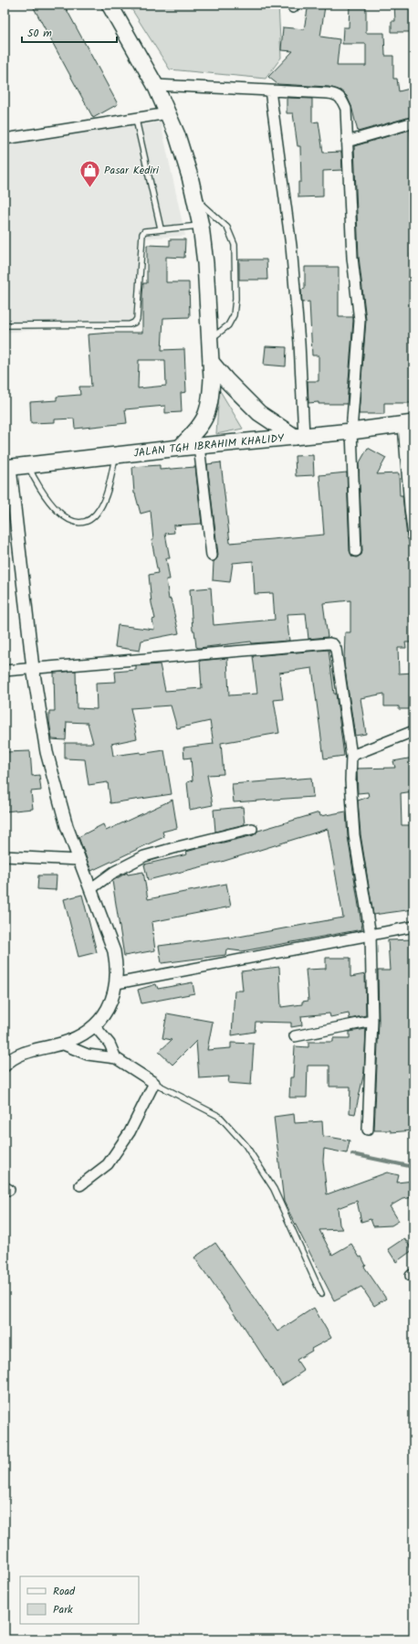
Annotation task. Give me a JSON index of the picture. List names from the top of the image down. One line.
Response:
{"streets":{"main road":["JALAN TGH IBRAHIM KHALIDY"]},"places":{"shop":["Pasar Kediri"]},"legend":["Road","Park"],"scale_bar":"50 m"}
